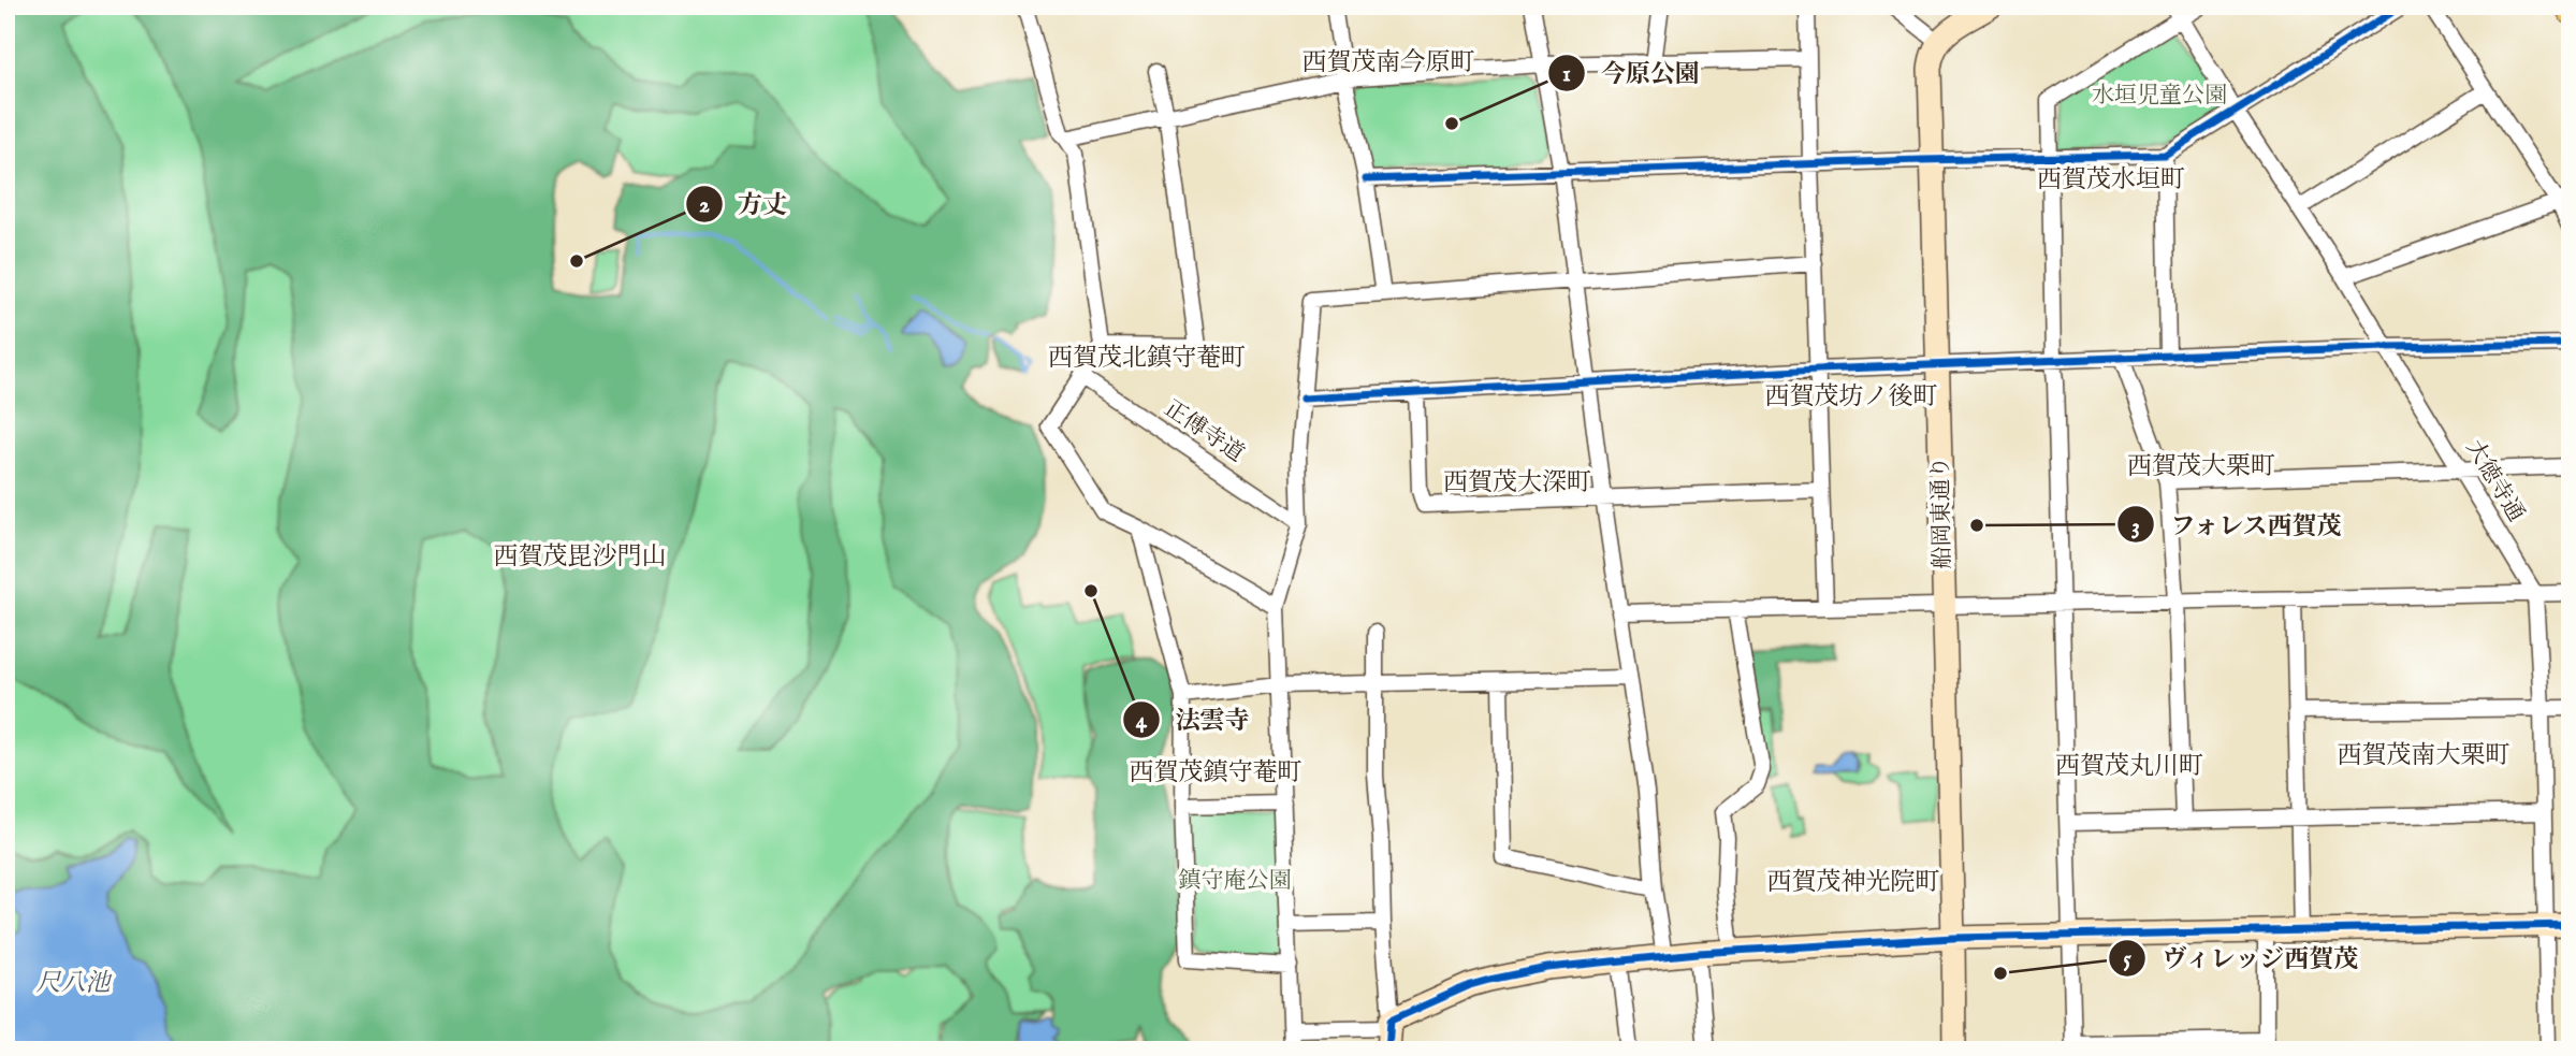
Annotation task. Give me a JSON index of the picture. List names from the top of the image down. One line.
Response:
{"streets":{"street":["正傅寺道","大徳寺通","船岡東通り"]},"districts":["西賀茂南今原町","西賀茂水垣町","西賀茂北鎮守菴町","西賀茂坊ノ後町","西賀茂大栗町","西賀茂大深町","西賀茂毘沙門山","西賀茂南大栗町","西賀茂丸川町","西賀茂鎮守菴町","西賀茂神光院町"],"water":["尺八池"],"parks":["水垣児童公園","鎮守庵公園"],"places":["今原公園","方丈","フォレス西賀茂","法雲寺","ヴィレッジ西賀茂"]}
